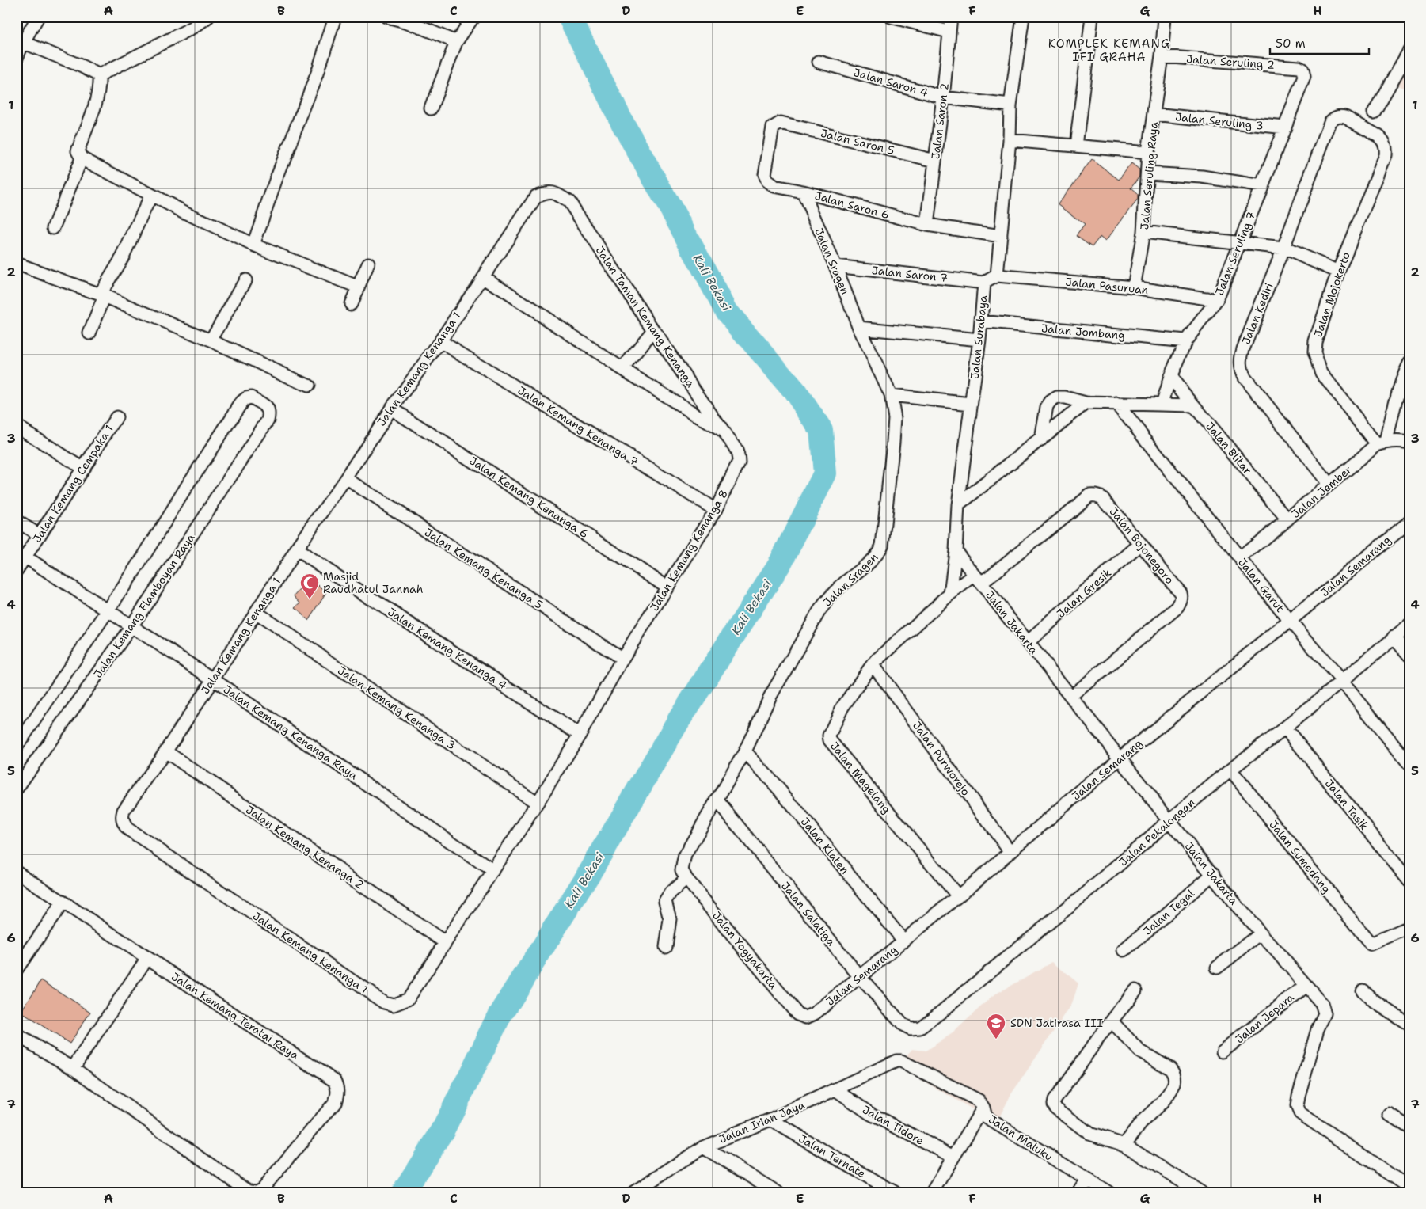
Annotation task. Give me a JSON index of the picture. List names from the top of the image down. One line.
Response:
{"streets":{"street":["Jalan Seruling 2","Jalan Saron 4","Jalan Saron 2","Jalan Seruling 3","Jalan Saron 5","Jalan Seruling Raya","Jalan Saron 6","Jalan Seruling 7","Jalan Sragen","Jalan Saron 7","Jalan Pasuruan","Jalan Mojokerto","Jalan Kediri","Jalan Taman Kemang Kenanga","Jalan Jombang","Jalan Surabaya","Jalan Kemang Kenanga 1","Jalan Kemang Kenanga 7","Jalan Blitar","Jalan Kemang Cempaka 1","Jalan Jember","Jalan Kemang Kenanga 6","Jalan Bojonegoro","Jalan Kemang Kenanga 8","Jalan Semarang","Jalan Kemang Kenanga 5","Jalan Garut","Jalan Gresik","Jalan Kemang Flamboyan Raya","Jalan Jakarta","Jalan Kemang Kenanga 4","Jalan Kemang Kenanga 3","Jalan Kemang Kenanga Raya","Jalan Purworejo","Jalan Magelang","Jalan Tasik","Jalan Pekalongan","Jalan Klaten","Jalan Kemang Kenanga 2","Jalan Sumedang","Jalan Tegal","Jalan Salatiga","Jalan Yogyakarta","Jalan Kemang Teratai Raya","Jalan Jepara","Jalan Irian Jaya","Jalan Tidore","Jalan Maluku","Jalan Ternate"]},"crossings":[["Jalan Seruling 2","Jalan Seruling Raya"],["Jalan Seruling 2","Jalan Seruling 7"],["Jalan Saron 4","Jalan Saron 2"],["Jalan Saron 2","Jalan Saron 5"],["Jalan Saron 2","Jalan Saron 6"],["Jalan Seruling 3","Jalan Seruling Raya"],["Jalan Seruling 3","Jalan Seruling 7"],["Jalan Saron 5","Jalan Saron 6"],["Jalan Seruling Raya","Jalan Pasuruan"],["Jalan Saron 6","Jalan Sragen"],["Jalan Seruling 7","Jalan Pasuruan"],["Jalan Seruling 7","Jalan Jombang"],["Jalan Seruling 7","Jalan Blitar"],["Jalan Sragen","Jalan Saron 7"],["Jalan Sragen","Jalan Klaten"],["Jalan Sragen","Jalan Salatiga"],["Jalan Sragen","Jalan Yogyakarta"],["Jalan Saron 7","Jalan Surabaya"],["Jalan Pasuruan","Jalan Surabaya"],["Jalan Mojokerto","Jalan Kediri"],["Jalan Mojokerto","Jalan Jember"],["Jalan Kediri","Jalan Jember"],["Jalan Taman Kemang Kenanga","Jalan Kemang Kenanga 1"],["Jalan Taman Kemang Kenanga","Jalan Kemang Kenanga 8"],["Jalan Jombang","Jalan Surabaya"],["Jalan Surabaya","Jalan Jakarta"],["Jalan Surabaya","Jalan Magelang"],["Jalan Kemang Kenanga 1","Jalan Kemang Kenanga 7"],["Jalan Kemang Kenanga 1","Jalan Kemang Kenanga 6"],["Jalan Kemang Kenanga 1","Jalan Kemang Kenanga 8"],["Jalan Kemang Kenanga 1","Jalan Kemang Kenanga 5"],["Jalan Kemang Kenanga 1","Jalan Kemang Kenanga 4"],["Jalan Kemang Kenanga 1","Jalan Kemang Kenanga 3"],["Jalan Kemang Kenanga 1","Jalan Kemang Kenanga Raya"],["Jalan Kemang Kenanga 1","Jalan Kemang Kenanga 2"],["Jalan Kemang Kenanga 7","Jalan Kemang Kenanga 8"],["Jalan Blitar","Jalan Jember"],["Jalan Kemang Cempaka 1","Jalan Kemang Kenanga Raya"],["Jalan Jember","Jalan Garut"],["Jalan Kemang Kenanga 6","Jalan Kemang Kenanga 8"],["Jalan Bojonegoro","Jalan Gresik"],["Jalan Bojonegoro","Jalan Jakarta"],["Jalan Bojonegoro","Jalan Magelang"],["Jalan Kemang Kenanga 8","Jalan Kemang Kenanga 5"],["Jalan Kemang Kenanga 8","Jalan Kemang Kenanga 4"],["Jalan Kemang Kenanga 8","Jalan Kemang Kenanga 3"],["Jalan Kemang Kenanga 8","Jalan Kemang Kenanga Raya"],["Jalan Semarang","Jalan Garut"],["Jalan Semarang","Jalan Jakarta"],["Jalan Semarang","Jalan Purworejo"],["Jalan Semarang","Jalan Magelang"],["Jalan Semarang","Jalan Klaten"],["Jalan Semarang","Jalan Salatiga"],["Jalan Semarang","Jalan Yogyakarta"],["Jalan Garut","Jalan Pekalongan"],["Jalan Gresik","Jalan Jakarta"],["Jalan Kemang Flamboyan Raya","Jalan Kemang Kenanga Raya"],["Jalan Jakarta","Jalan Magelang"],["Jalan Jakarta","Jalan Pekalongan"],["Jalan Jakarta","Jalan Tegal"],["Jalan Jakarta","Jalan Jepara"],["Jalan Purworejo","Jalan Magelang"],["Jalan Tasik","Jalan Pekalongan"],["Jalan Pekalongan","Jalan Sumedang"],["Jalan Pekalongan","Jalan Salatiga"],["Jalan Irian Jaya","Jalan Tidore"],["Jalan Irian Jaya","Jalan Maluku"],["Jalan Irian Jaya","Jalan Ternate"]],"districts":["KOMPLEK KEMANG IFI GRAHA"],"water":["Kali Bekasi"],"places":{"mosque":["Masjid Raudhatul Jannah"],"school or university":["SDN Jatirasa III"]},"scale_bar":"50 m","grid":{"columns":["A","B","C","D","E","F","G","H"],"rows":["1","2","3","4","5","6","7"]}}
